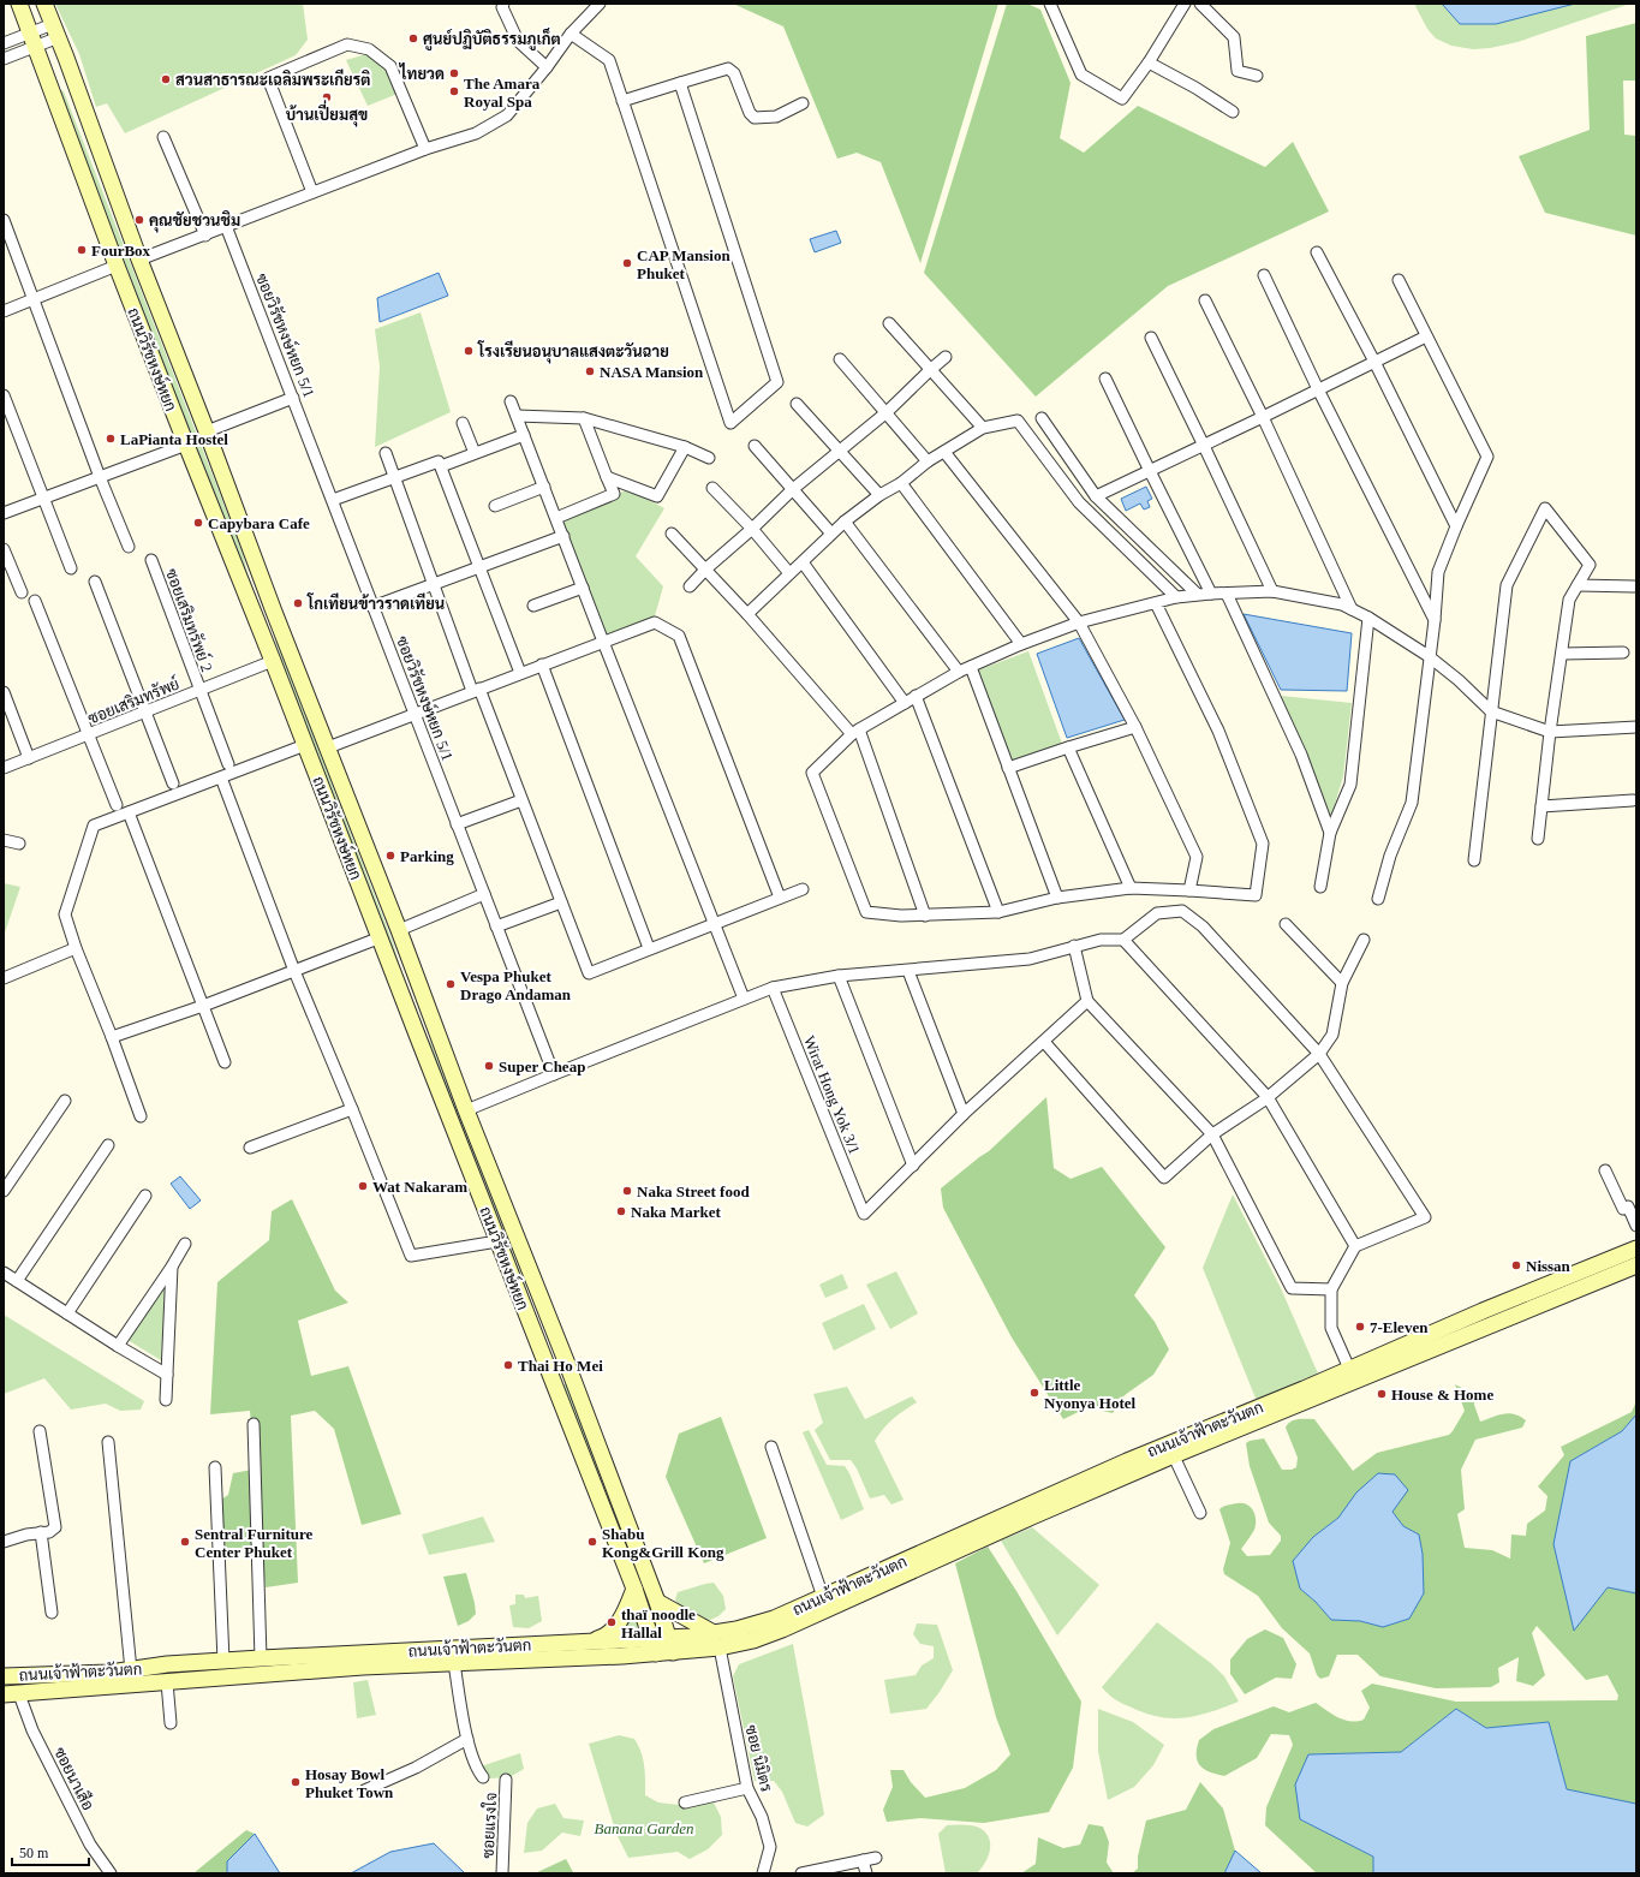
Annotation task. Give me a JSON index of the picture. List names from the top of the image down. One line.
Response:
{"streets":{"main road":["ถนนวิรัชหงษ์หยก","ถนนเจ้าฟ้าตะวันตก"],"street":["ซอยวิรัชหงษ์หยก 5/1","ซอยเสริมทรัพย์ 2","ซอยเสริมทรัพย์","Wirat Hong Yok 3/1","ซอย นิมิตร","ซอยนาเสือ","ซอยแรงใจ"]},"crossings":[["ถนนวิรัชหงษ์หยก","ซอยเสริมทรัพย์"],["ถนนวิรัชหงษ์หยก","ถนนเจ้าฟ้าตะวันตก"],["ซอยเสริมทรัพย์ 2","ซอยเสริมทรัพย์"],["ถนนเจ้าฟ้าตะวันตก","ซอย นิมิตร"],["ถนนเจ้าฟ้าตะวันตก","ซอยนาเสือ"]],"parks":["Banana Garden"],"places":["ศูนย์ปฏิบัติธรรมภูเก็ต","ไทยวด","สวนสาธารณะเฉลิมพระเกียรติ","The Amara Royal Spa","บ้านเปี่ยมสุข","คุณชัยชวนชิม","FourBox","CAP Mansion Phuket","โรงเรียนอนุบาลแสงตะวันฉาย","NASA Mansion","LaPianta Hostel","Capybara Cafe","โกเทียนข้าวราดเทียน","Parking","Vespa Phuket Drago Andaman","Super Cheap","Wat Nakaram","Naka Street food","Naka Market","Nissan","7-Eleven","Thai Ho Mei","Little Nyonya Hotel","House & Home","Sentral Furniture Center Phuket","Shabu Kong&Grill Kong","thaï noodle Hallal","Hosay Bowl Phuket Town"],"scale_bar":"50 m"}
